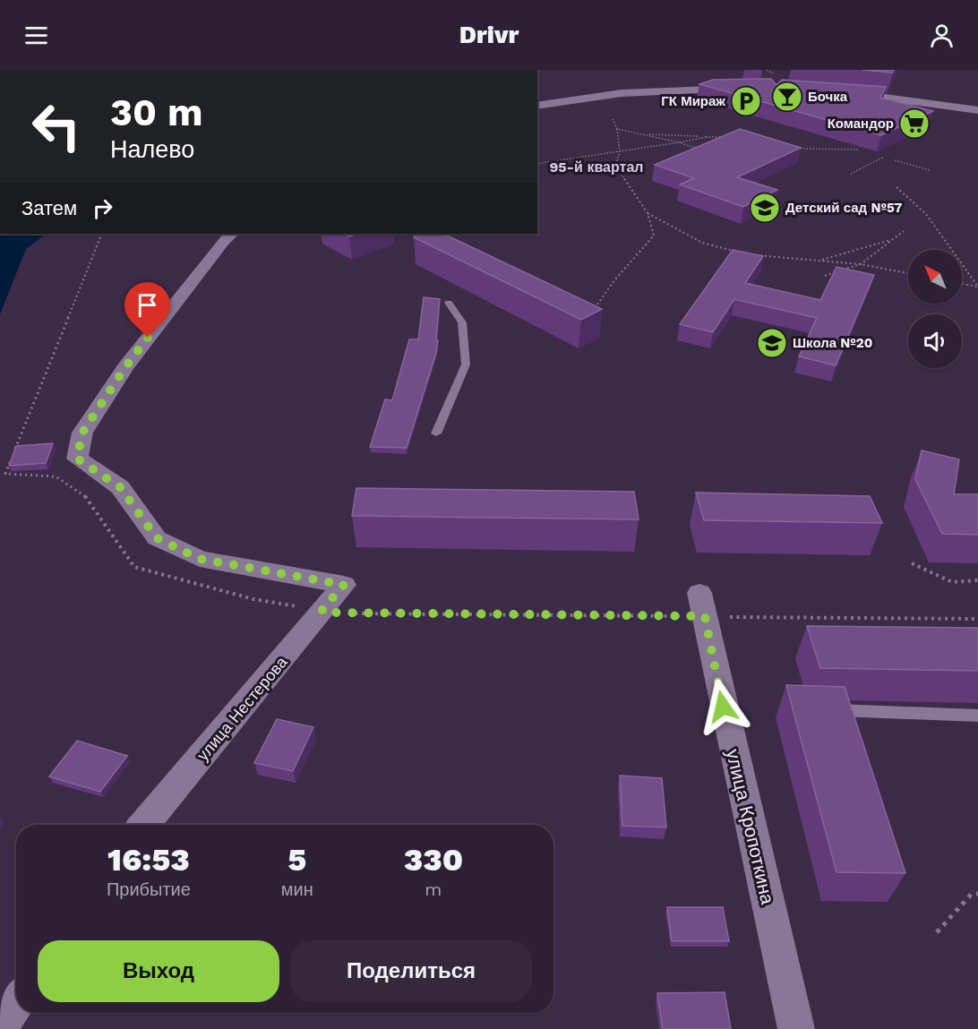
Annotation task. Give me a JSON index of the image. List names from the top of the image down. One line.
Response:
{"streets":{"street":["улица Нестерова","улица Кропоткина"]},"districts":["95-й квартал"],"places":{"bar":["Бочка"],"parking":["ГК Мираж"],"supermarket":["Командор"],"school or university":["Детский сад №57","Школа №20"]},"north":"top left","page":{"header":"Drivr","turn":["30 m","Налево"],"then":"Затем","eta":["16:53","Прибытие","5","мин","330","m"],"buttons":["Выход","Поделиться"]}}
